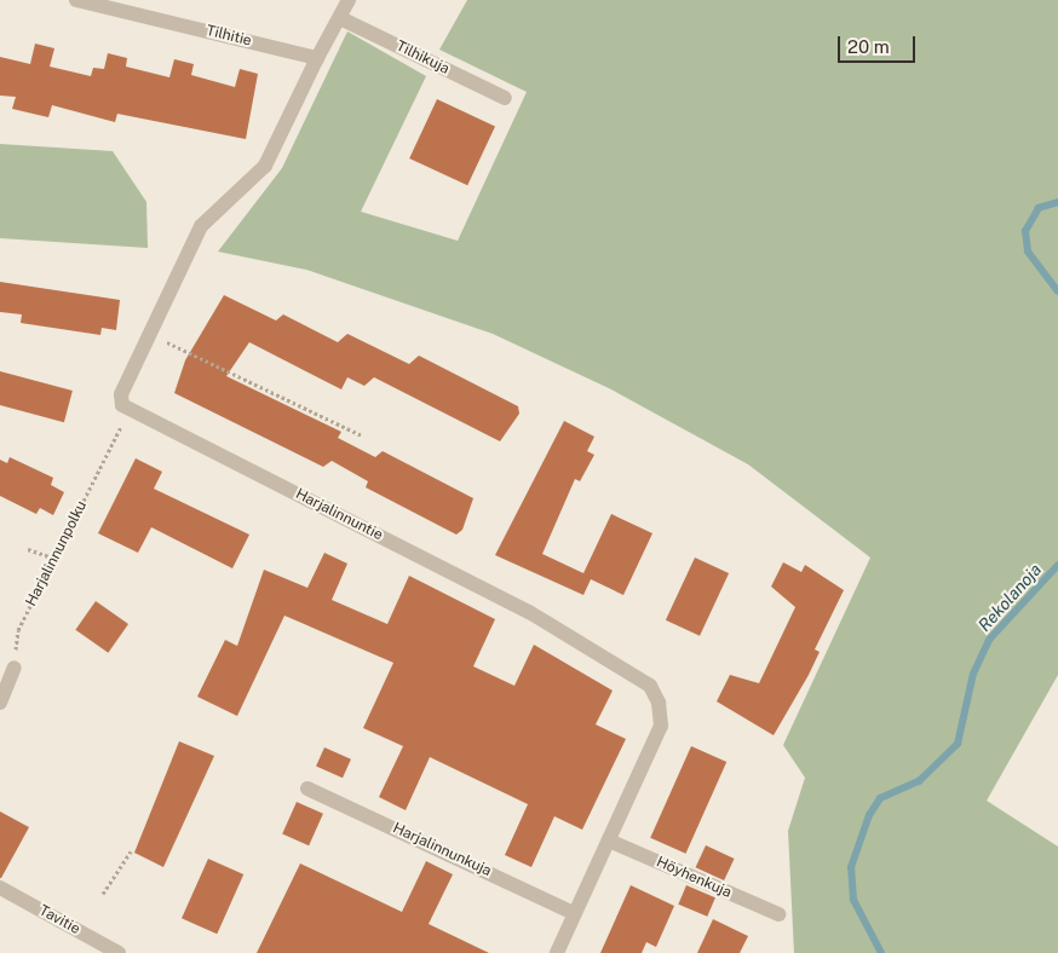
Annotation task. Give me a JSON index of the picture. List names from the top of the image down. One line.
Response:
{"streets":{"street":["Tilhitie","Tilhikuja","Harjalinnuntie","Harjalinnunkuja","Höyhenkuja","Tavitie"],"path":["Harjalinnunpolku"]},"crossings":[["Harjalinnuntie","Harjalinnunpolku"],["Harjalinnuntie","Harjalinnunkuja"],["Harjalinnuntie","Höyhenkuja"]],"water":["Rekolanoja"],"scale_bar":"20 m"}
